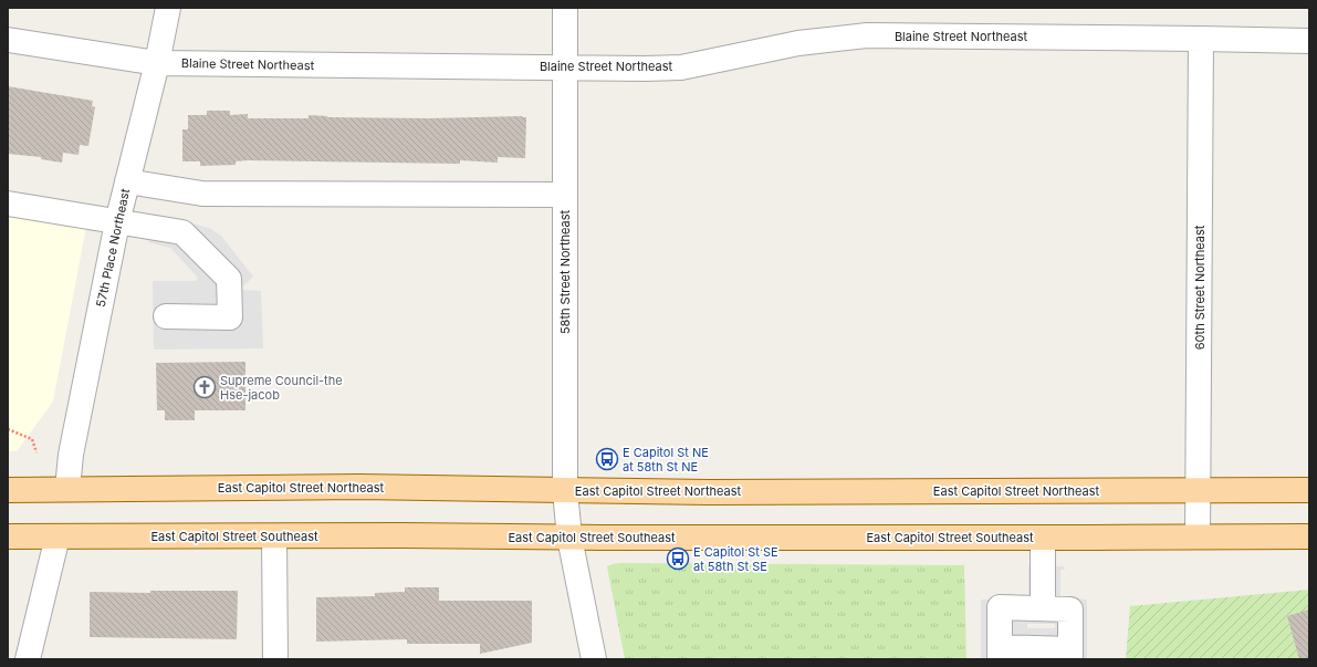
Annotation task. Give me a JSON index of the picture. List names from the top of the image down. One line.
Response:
{"streets":{"main road":["East Capitol Street Northeast","East Capitol Street Southeast"],"street":["Blaine Street Northeast","57th Place Northeast","58th Street Northeast","60th Street Northeast"]},"crossings":[["Blaine Street Northeast","57th Place Northeast"],["Blaine Street Northeast","58th Street Northeast"],["Blaine Street Northeast","60th Street Northeast"],["57th Place Northeast","East Capitol Street Northeast"],["58th Street Northeast","East Capitol Street Northeast"],["58th Street Northeast","East Capitol Street Southeast"],["60th Street Northeast","East Capitol Street Northeast"],["60th Street Northeast","East Capitol Street Southeast"]],"places":{"church":["Supreme Council-the Hse-jacob"],"bus stop":["E Capitol St NE at 58th St NE","E Capitol St SE at 58th St SE"]}}
